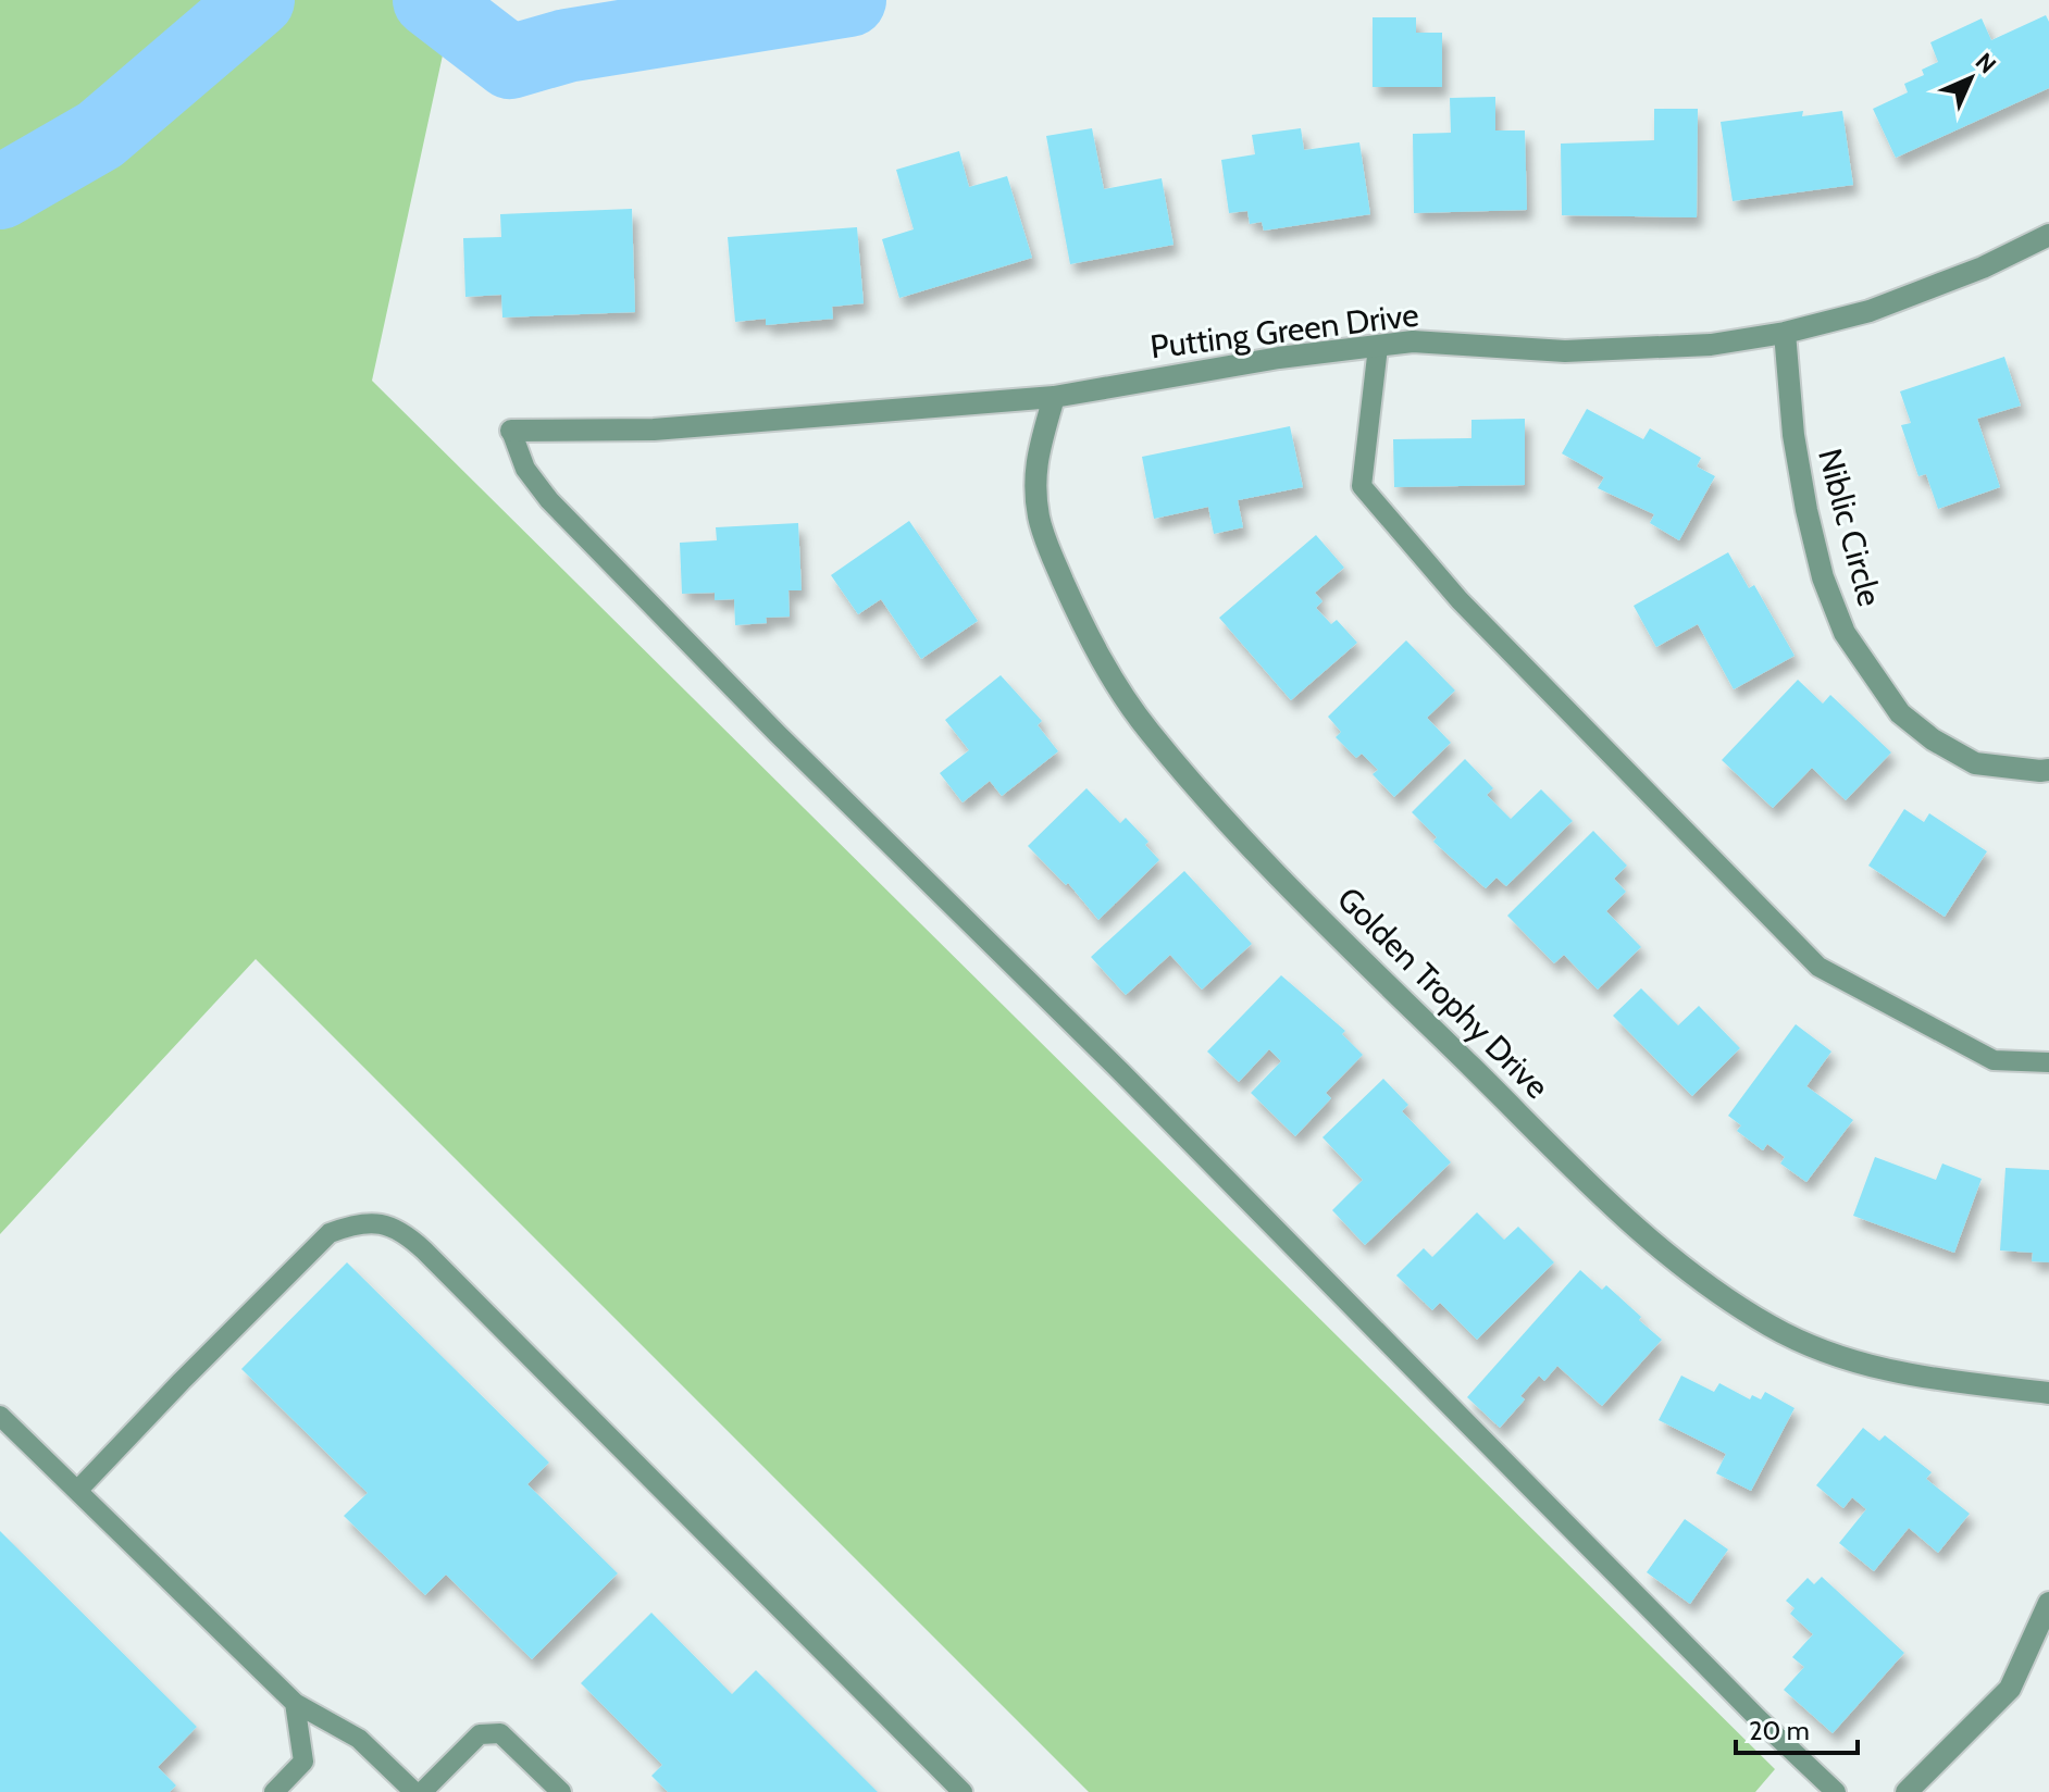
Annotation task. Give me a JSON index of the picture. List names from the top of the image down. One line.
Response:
{"streets":{"street":["Putting Green Drive","Niblic Circle","Golden Trophy Drive"]},"crossings":[["Putting Green Drive","Niblic Circle"],["Putting Green Drive","Golden Trophy Drive"]],"scale_bar":"20 m","north":"top right"}
